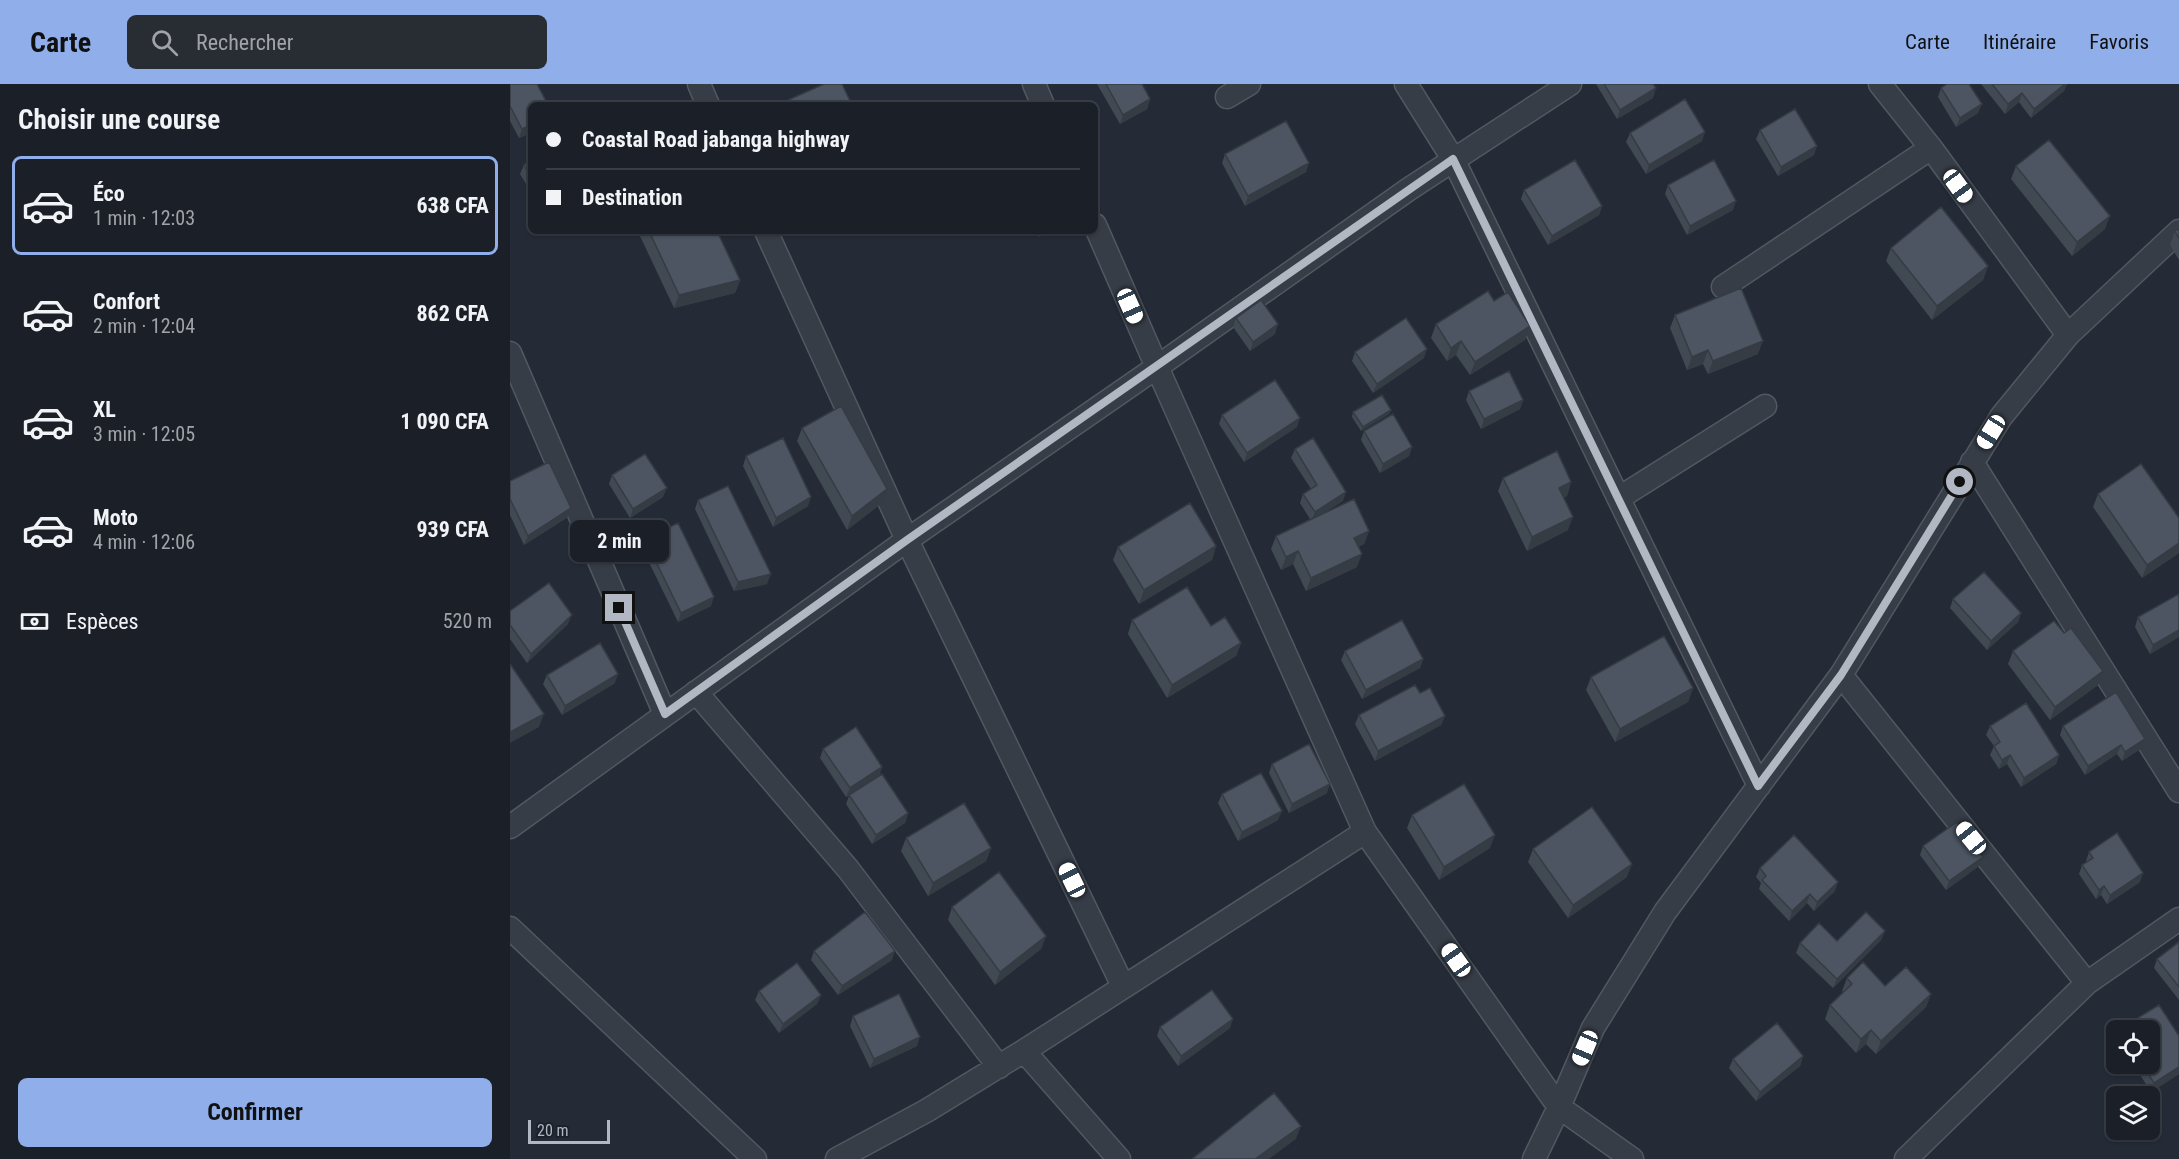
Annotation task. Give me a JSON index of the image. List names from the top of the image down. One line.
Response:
{"scale_bar":"20 m","page":{"header":"Carte","search":"Rechercher","nav":["Carte","Itinéraire","Favoris"],"heading":"Choisir une course","banner":["Coastal Road jabanga highway","Destination"],"list":[{"name":"Éco","note":"1 min · 12:03","value":"638 CFA"},{"name":"Confort","note":"2 min · 12:04","value":"862 CFA"},{"name":"XL","note":"3 min · 12:05","value":"1 090 CFA"},{"name":"Moto","note":"4 min · 12:06","value":"939 CFA"}],"bubble":"2 min","pay":["Espèces","520 m"],"buttons":"Confirmer","scale":"20 m"}}
